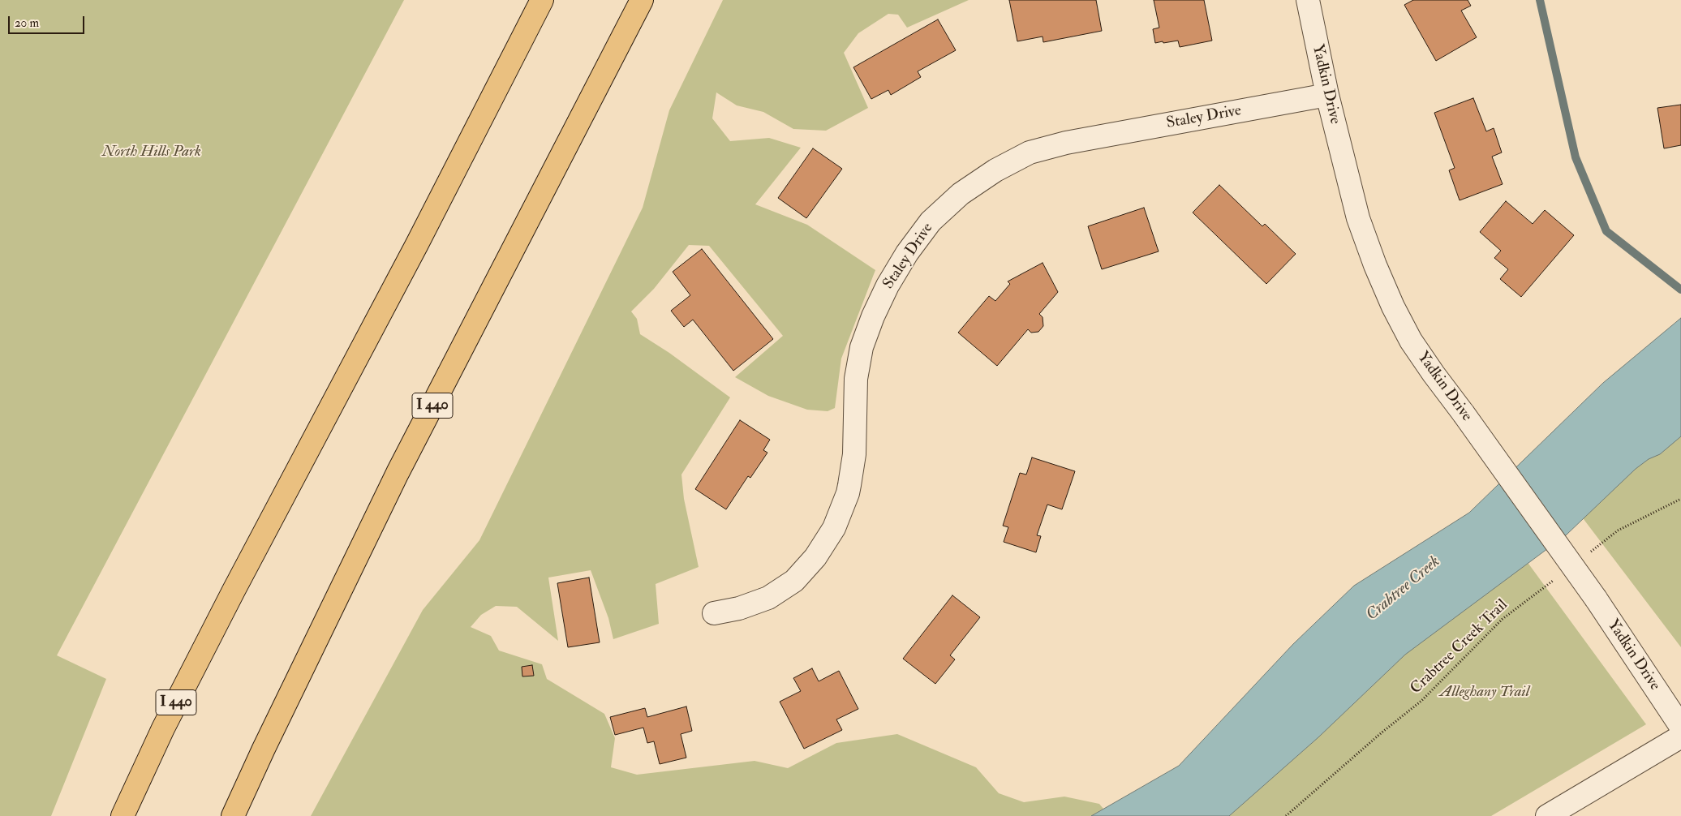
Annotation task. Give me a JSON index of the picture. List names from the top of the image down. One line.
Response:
{"streets":{"highway":["I 440"],"street":["Yadkin Drive","Staley Drive"],"path":["Crabtree Creek Trail"]},"crossings":[["Yadkin Drive","Staley Drive"]],"water":["Crabtree Creek"],"parks":["North Hills Park","Alleghany Trail"],"scale_bar":"20 m"}
